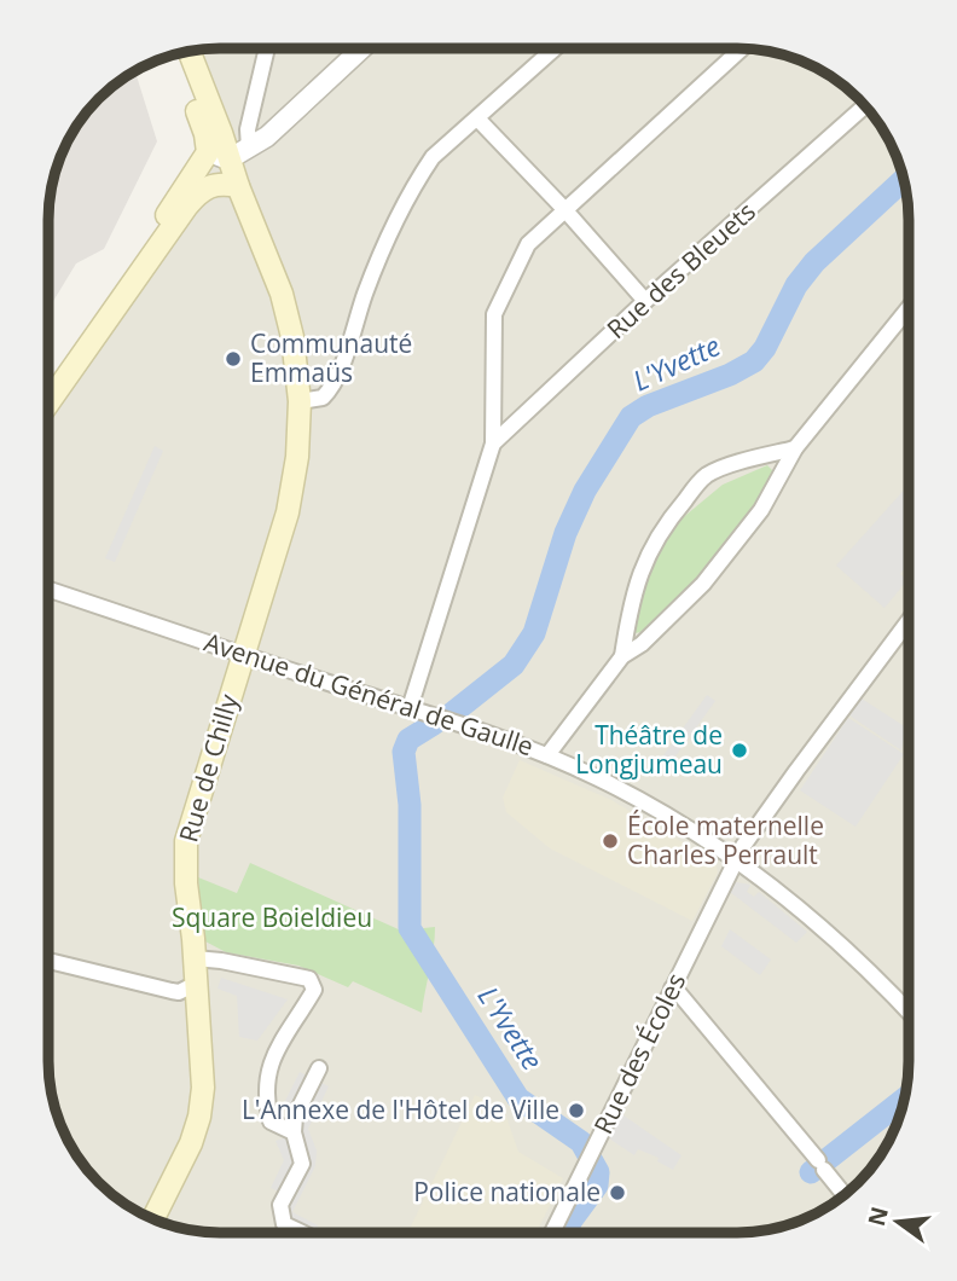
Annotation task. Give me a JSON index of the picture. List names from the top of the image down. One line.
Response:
{"streets":{"main road":["Rue de Chilly"],"street":["Rue des Bleuets","Avenue du Général de Gaulle","Rue des Écoles"]},"crossings":[["Avenue du Général de Gaulle","Rue de Chilly"],["Avenue du Général de Gaulle","Rue des Écoles"]],"water":["L'Yvette"],"parks":["Square Boieldieu"],"places":["Communauté Emmaüs","Théâtre de Longjumeau","École maternelle Charles Perrault","L'Annexe de l'Hôtel de Ville","Police nationale"],"north":"left"}
